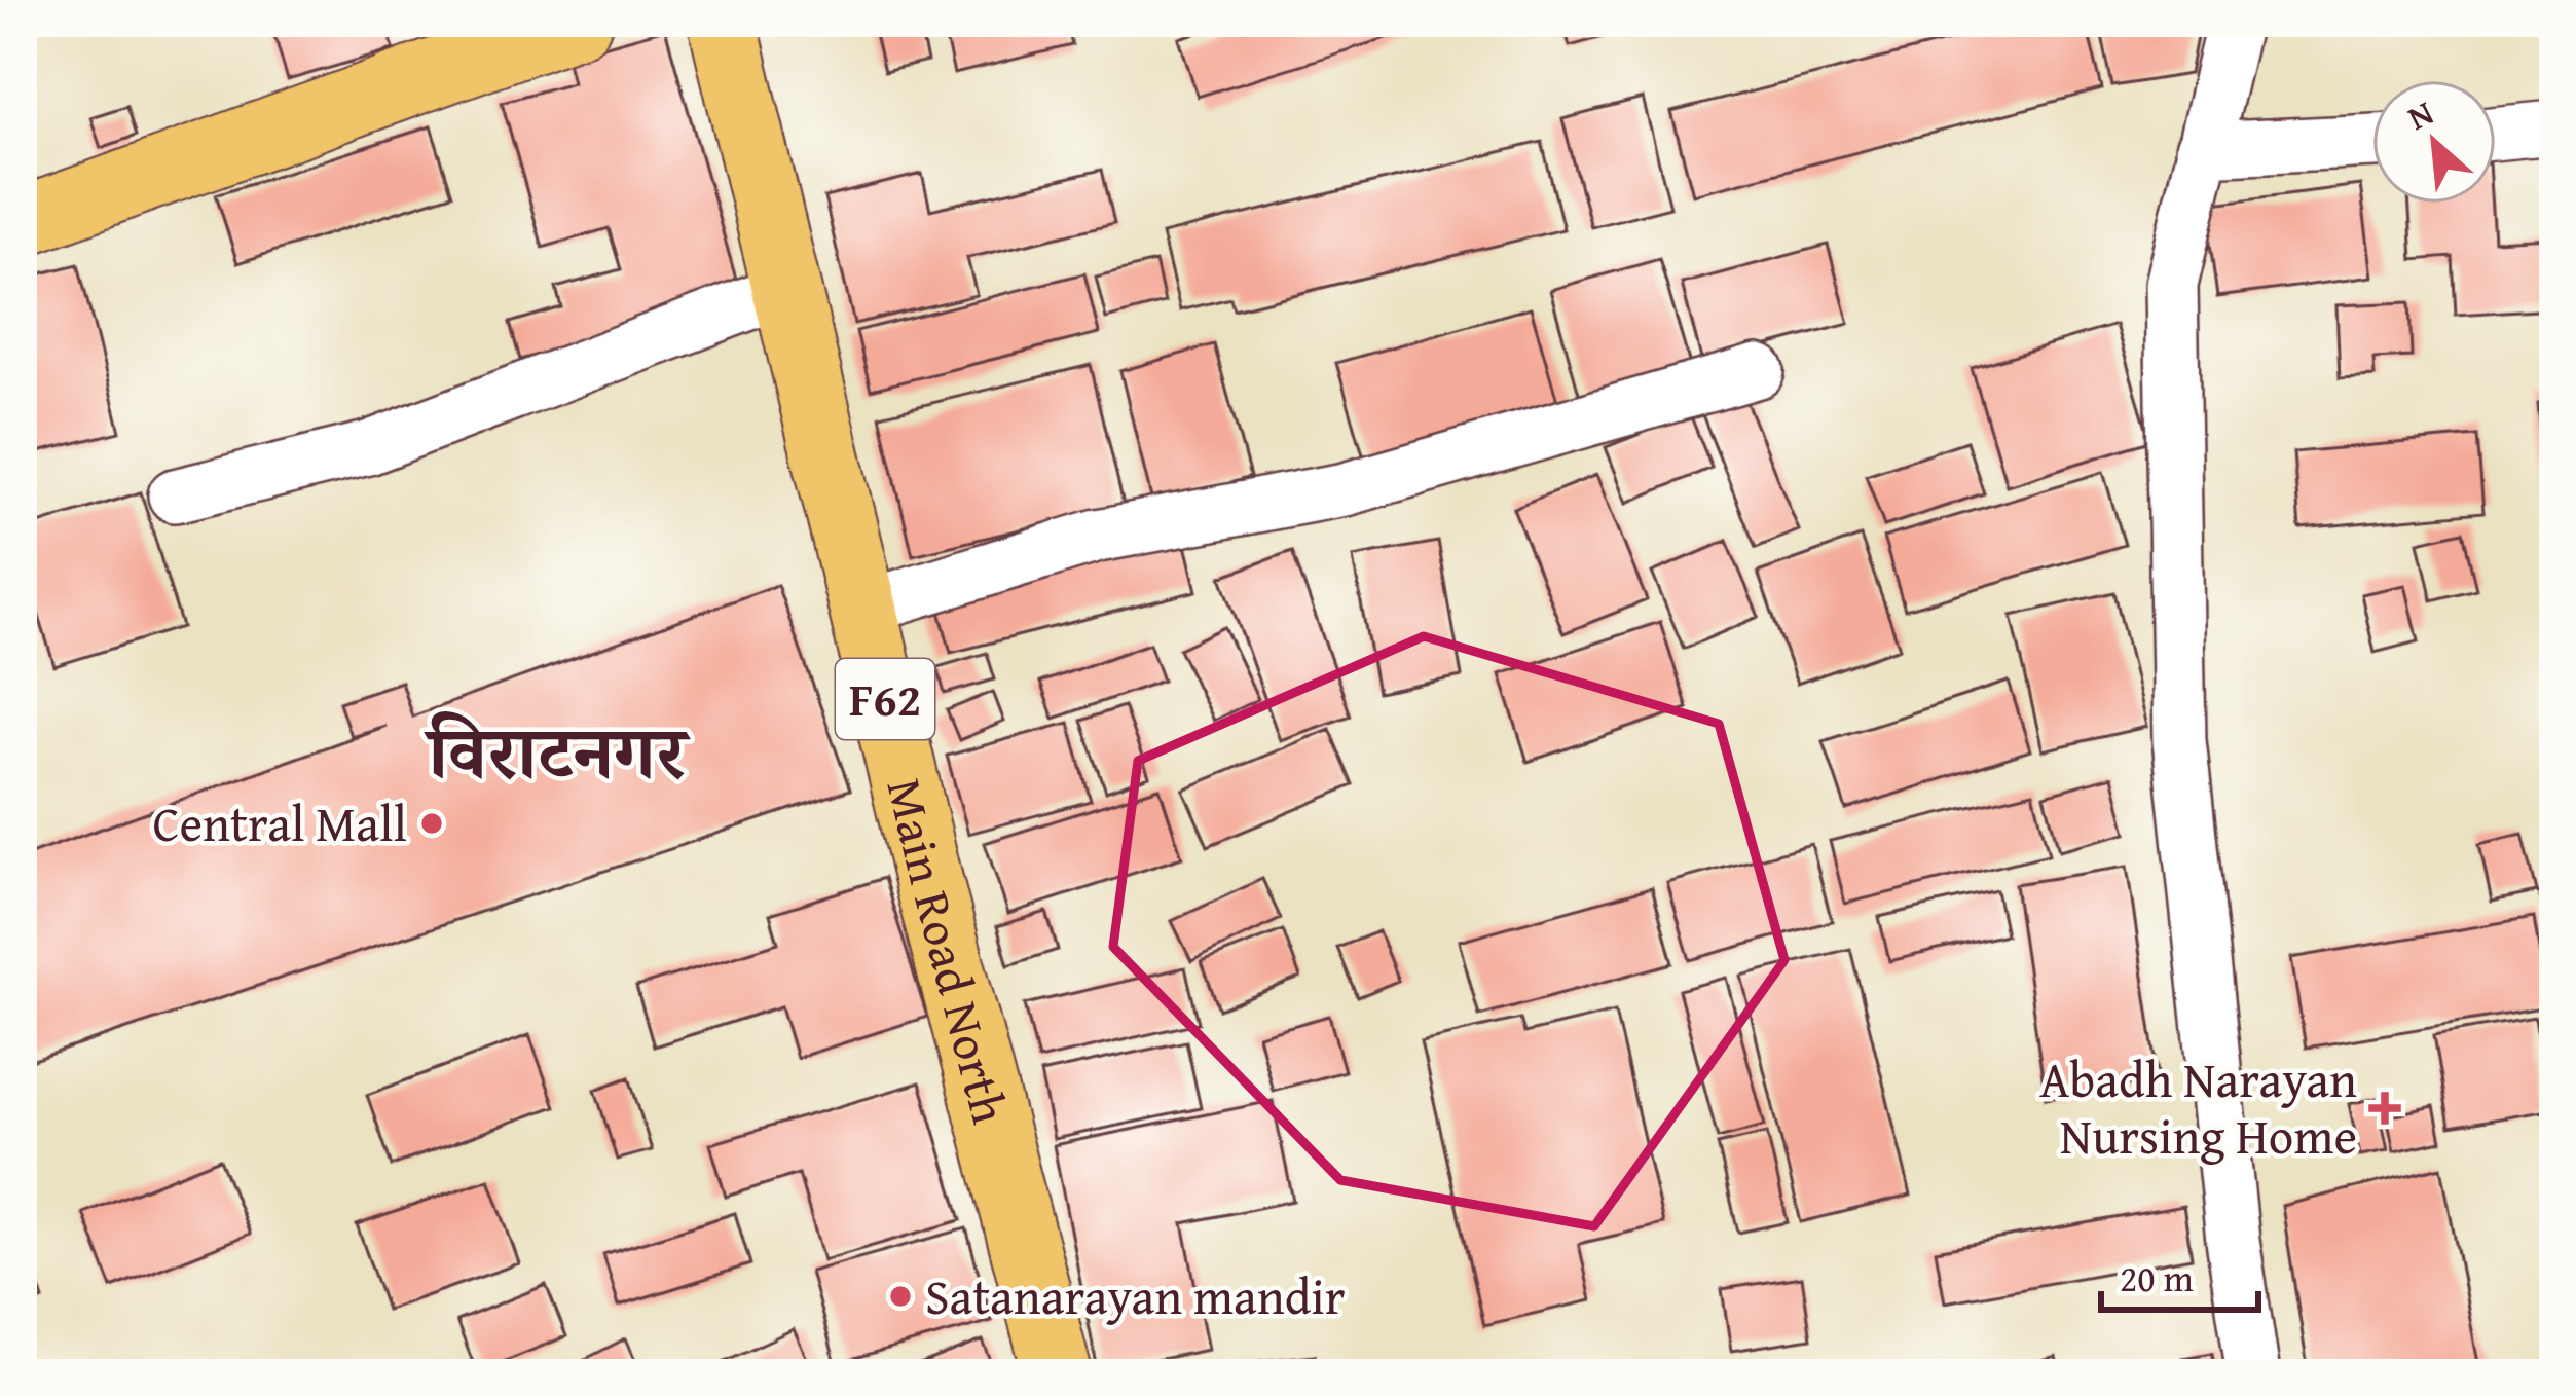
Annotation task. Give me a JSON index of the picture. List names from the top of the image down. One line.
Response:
{"streets":{"main road":["F62","Main Road North"]},"districts":["विराटनगर"],"places":{"other":["Central Mall","Satanarayan mandir"],"health":["Abadh Narayan Nursing Home"]},"scale_bar":"20 m","north":"top left"}
